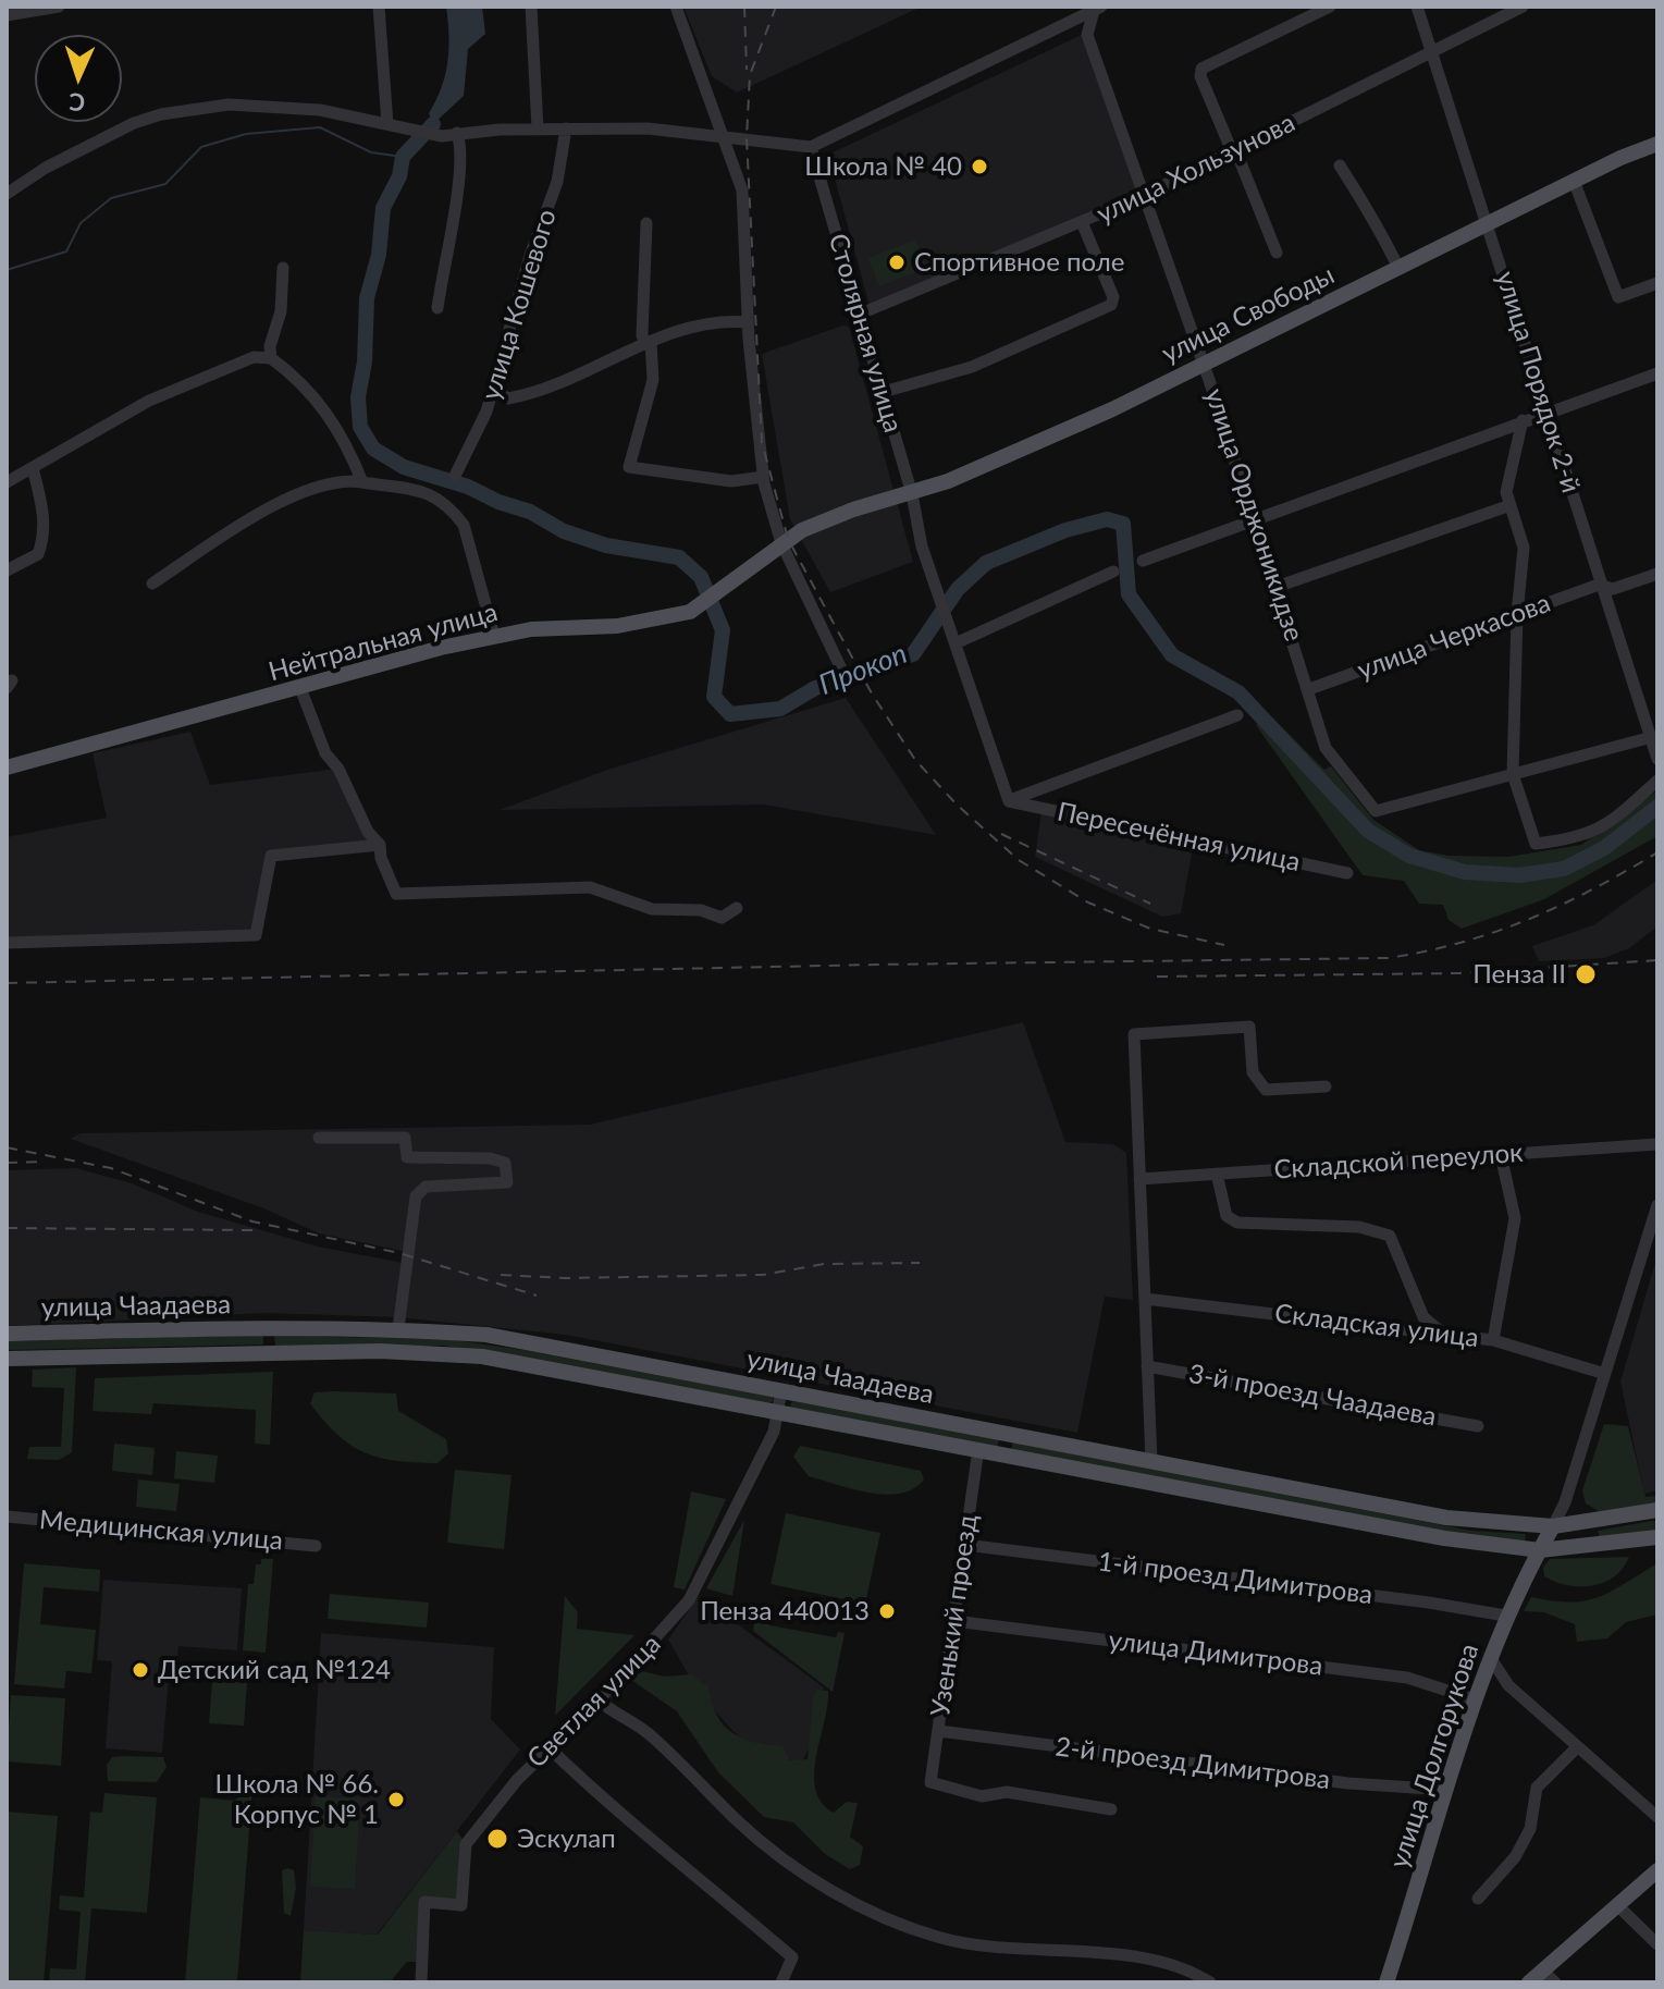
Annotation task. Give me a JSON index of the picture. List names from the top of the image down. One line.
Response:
{"streets":{"main road":["улица Свободы","Нейтральная улица","улица Чаадаева","улица Долгорукова"],"street":["улица Хользунова","улица Кошевого","Столярная улица","улица Порядок 2-й","улица Орджоникидзе","улица Черкасова","Пересечённая улица","Складской переулок","Складская улица","3-й проезд Чаадаева","Медицинская улица","1-й проезд Димитрова","Узенький проезд","улица Димитрова","Светлая улица","2-й проезд Димитрова"]},"crossings":[["улица Хользунова","Столярная улица"],["улица Хользунова","улица Порядок 2-й"],["улица Хользунова","улица Орджоникидзе"],["улица Свободы","Столярная улица"],["улица Свободы","улица Порядок 2-й"],["улица Свободы","улица Орджоникидзе"],["улица Свободы","Нейтральная улица"],["Столярная улица","Пересечённая улица"],["улица Порядок 2-й","улица Черкасова"],["улица Орджоникидзе","улица Черкасова"],["улица Чаадаева","Узенький проезд"],["улица Чаадаева","Светлая улица"],["улица Чаадаева","улица Долгорукова"],["1-й проезд Димитрова","Узенький проезд"],["1-й проезд Димитрова","улица Долгорукова"],["Узенький проезд","улица Димитрова"],["Узенький проезд","2-й проезд Димитрова"],["улица Димитрова","улица Долгорукова"],["улица Долгорукова","2-й проезд Димитрова"]],"water":["Прокоп"],"places":["Школа № 40","Спортивное поле","Пенза II","Пенза 440013","Детский сад №124","Школа № 66. Корпус № 1","Эскулап"],"north":"bottom"}
